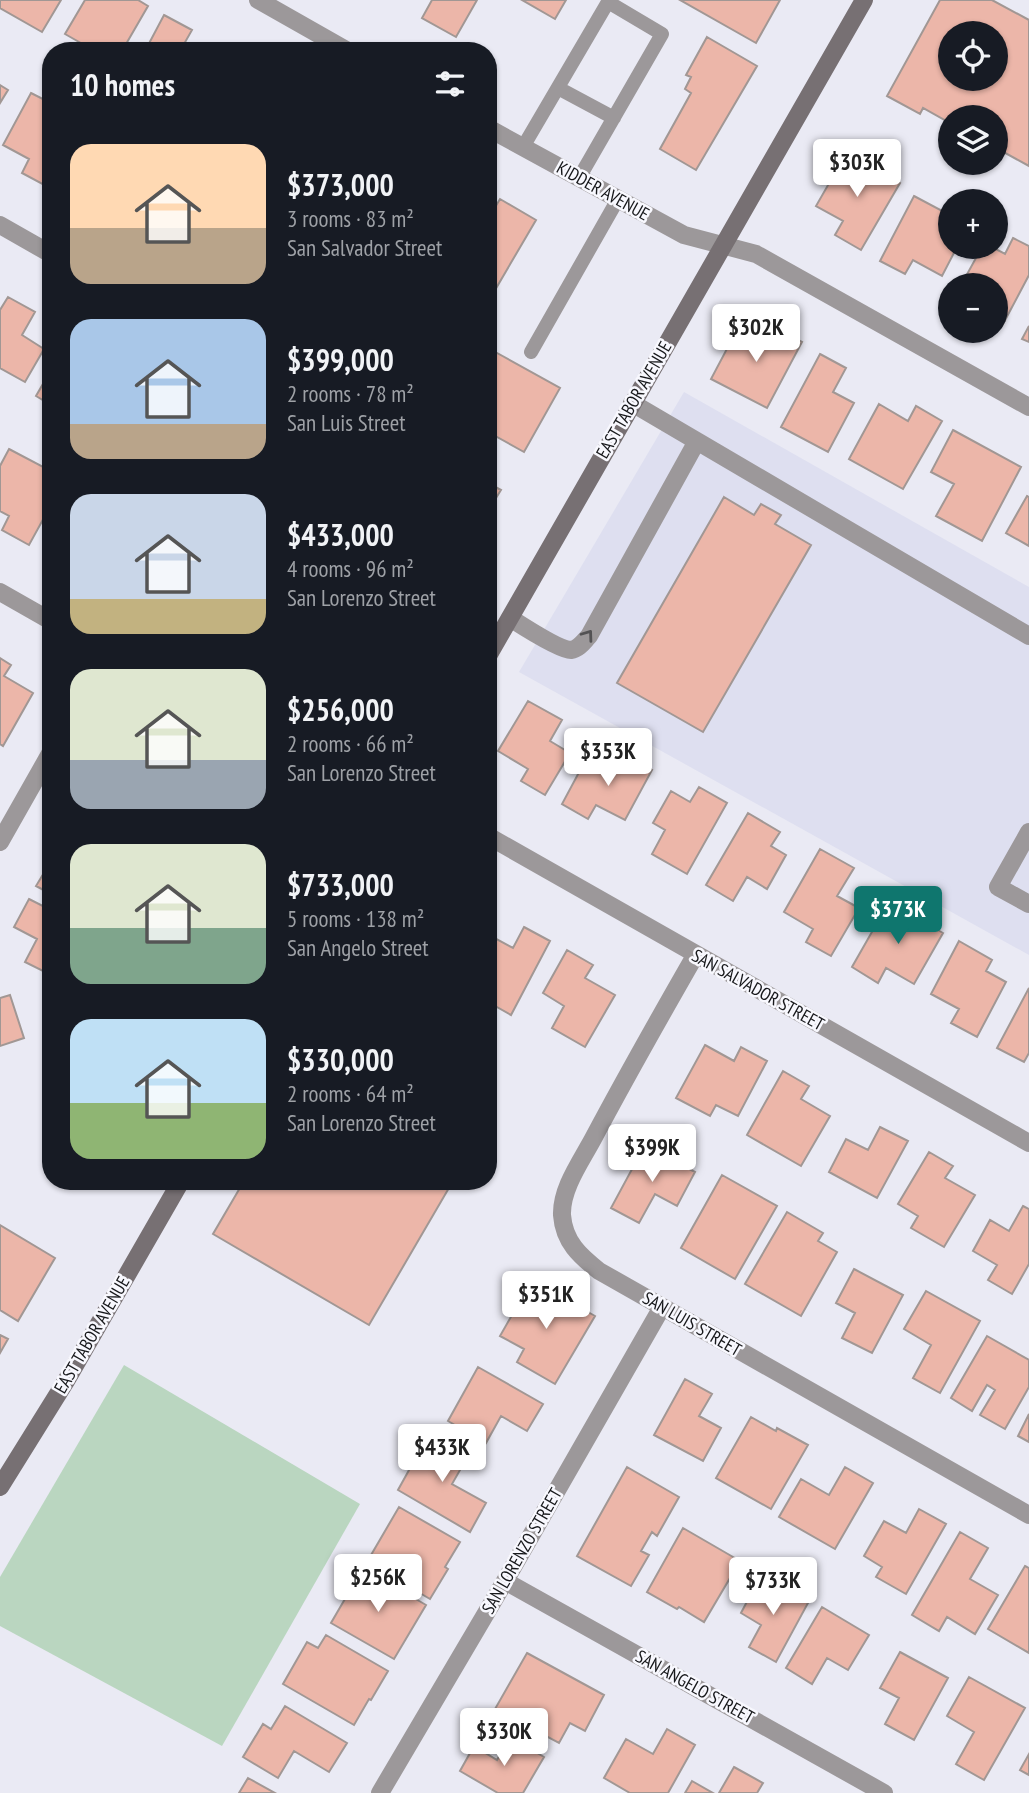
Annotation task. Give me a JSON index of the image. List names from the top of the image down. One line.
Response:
{"streets":{"main road":["EAST TABOR AVENUE"],"street":["KIDDER AVENUE","SAN SALVADOR STREET","SAN LUIS STREET","SAN LORENZO STREET","SAN ANGELO STREET"]},"crossings":[["KIDDER AVENUE","EAST TABOR AVENUE"],["SAN SALVADOR STREET","SAN LUIS STREET"],["SAN LUIS STREET","SAN LORENZO STREET"],["SAN LORENZO STREET","SAN ANGELO STREET"]],"page":{"map_buttons":["+","−"],"heading":"10 homes","list":[{"name":"$373,000","note":"3 rooms · 83 m² · San Salvador Street"},{"name":"$399,000","note":"2 rooms · 78 m² · San Luis Street"},{"name":"$433,000","note":"4 rooms · 96 m² · San Lorenzo Street"},{"name":"$256,000","note":"2 rooms · 66 m² · San Lorenzo Street"},{"name":"$733,000","note":"5 rooms · 138 m² · San Angelo Street"},{"name":"$330,000","note":"2 rooms · 64 m² · San Lorenzo Street"}],"price":["$303K","$302K","$353K","$373K","$399K","$351K","$433K","$256K","$733K","$330K"]}}
